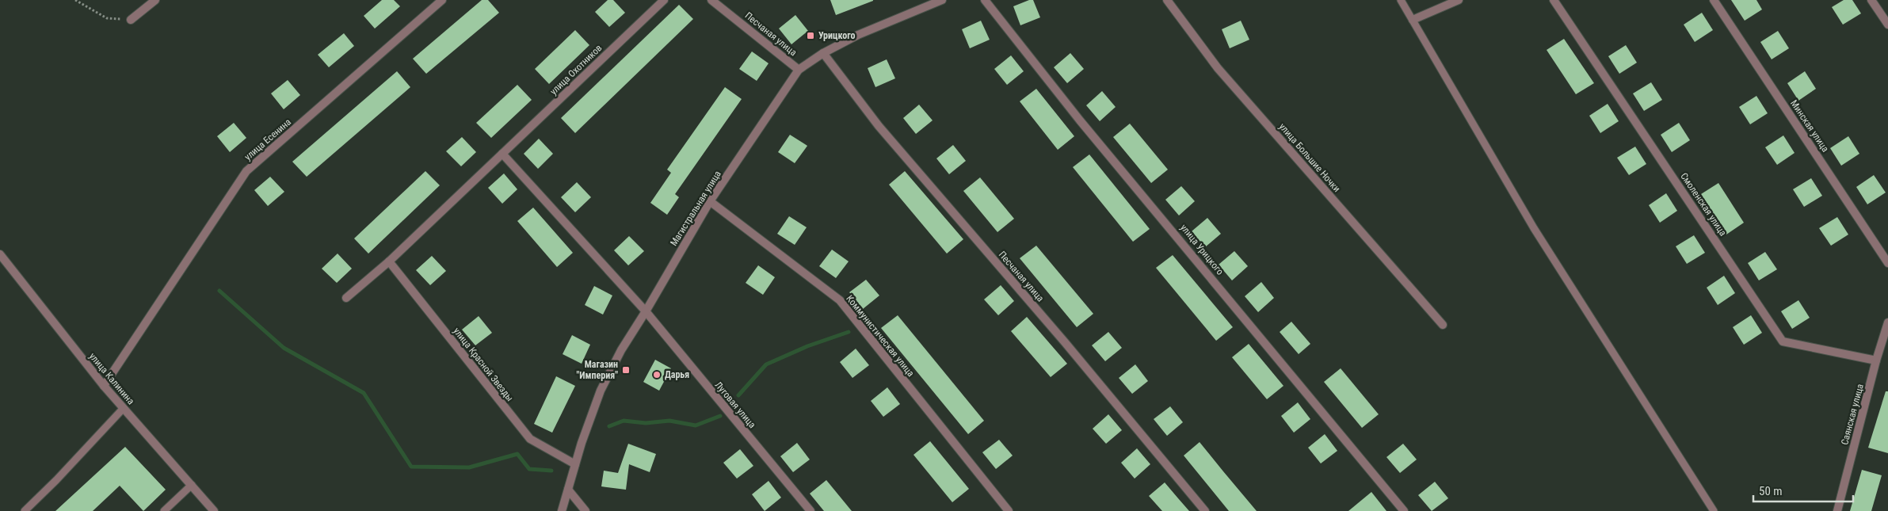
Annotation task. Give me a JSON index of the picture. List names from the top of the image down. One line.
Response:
{"streets":{"street":["Песчаная улица","улица Охотников","Минская улица","улица Есенина","улица Большие Ночки","Смоленская улица","Магистральная улица","улица Урицкого","Коммунистическая улица","улица Красной Звезды","улица Калинина","Луговая улица","Саянская улица"]},"crossings":[["Песчаная улица","Магистральная улица"],["улица Охотников","улица Красной Звезды"],["улица Есенина","улица Калинина"],["Смоленская улица","Саянская улица"],["Магистральная улица","Коммунистическая улица"],["Магистральная улица","улица Красной Звезды"],["Магистральная улица","Луговая улица"]],"places":{"transit":["Урицкого","Магазин \"Империя\""],"other":["Дарья"]},"scale_bar":"50 m"}
